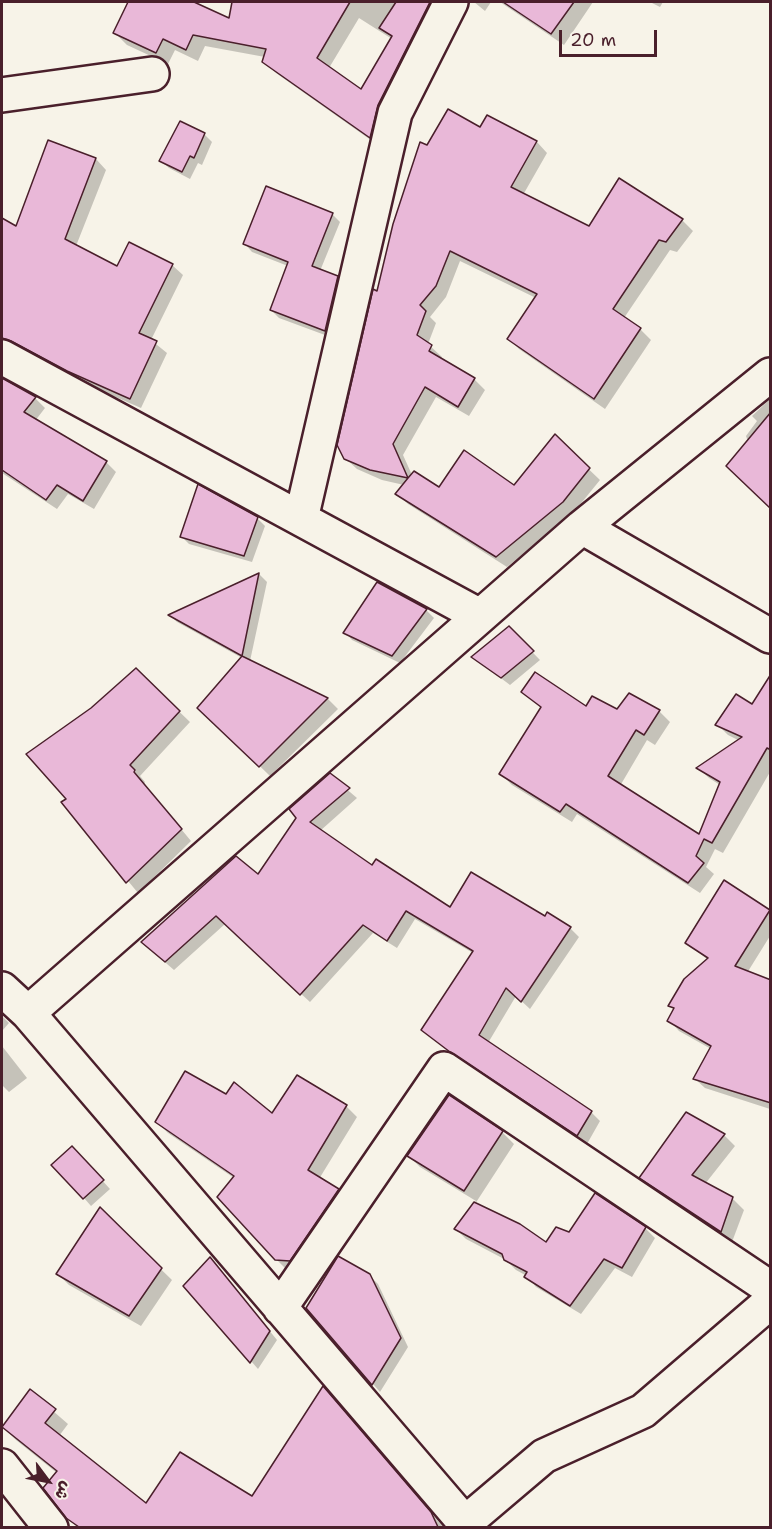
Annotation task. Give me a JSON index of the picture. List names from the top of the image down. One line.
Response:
{"scale_bar":"20 m","north":"bottom right"}
